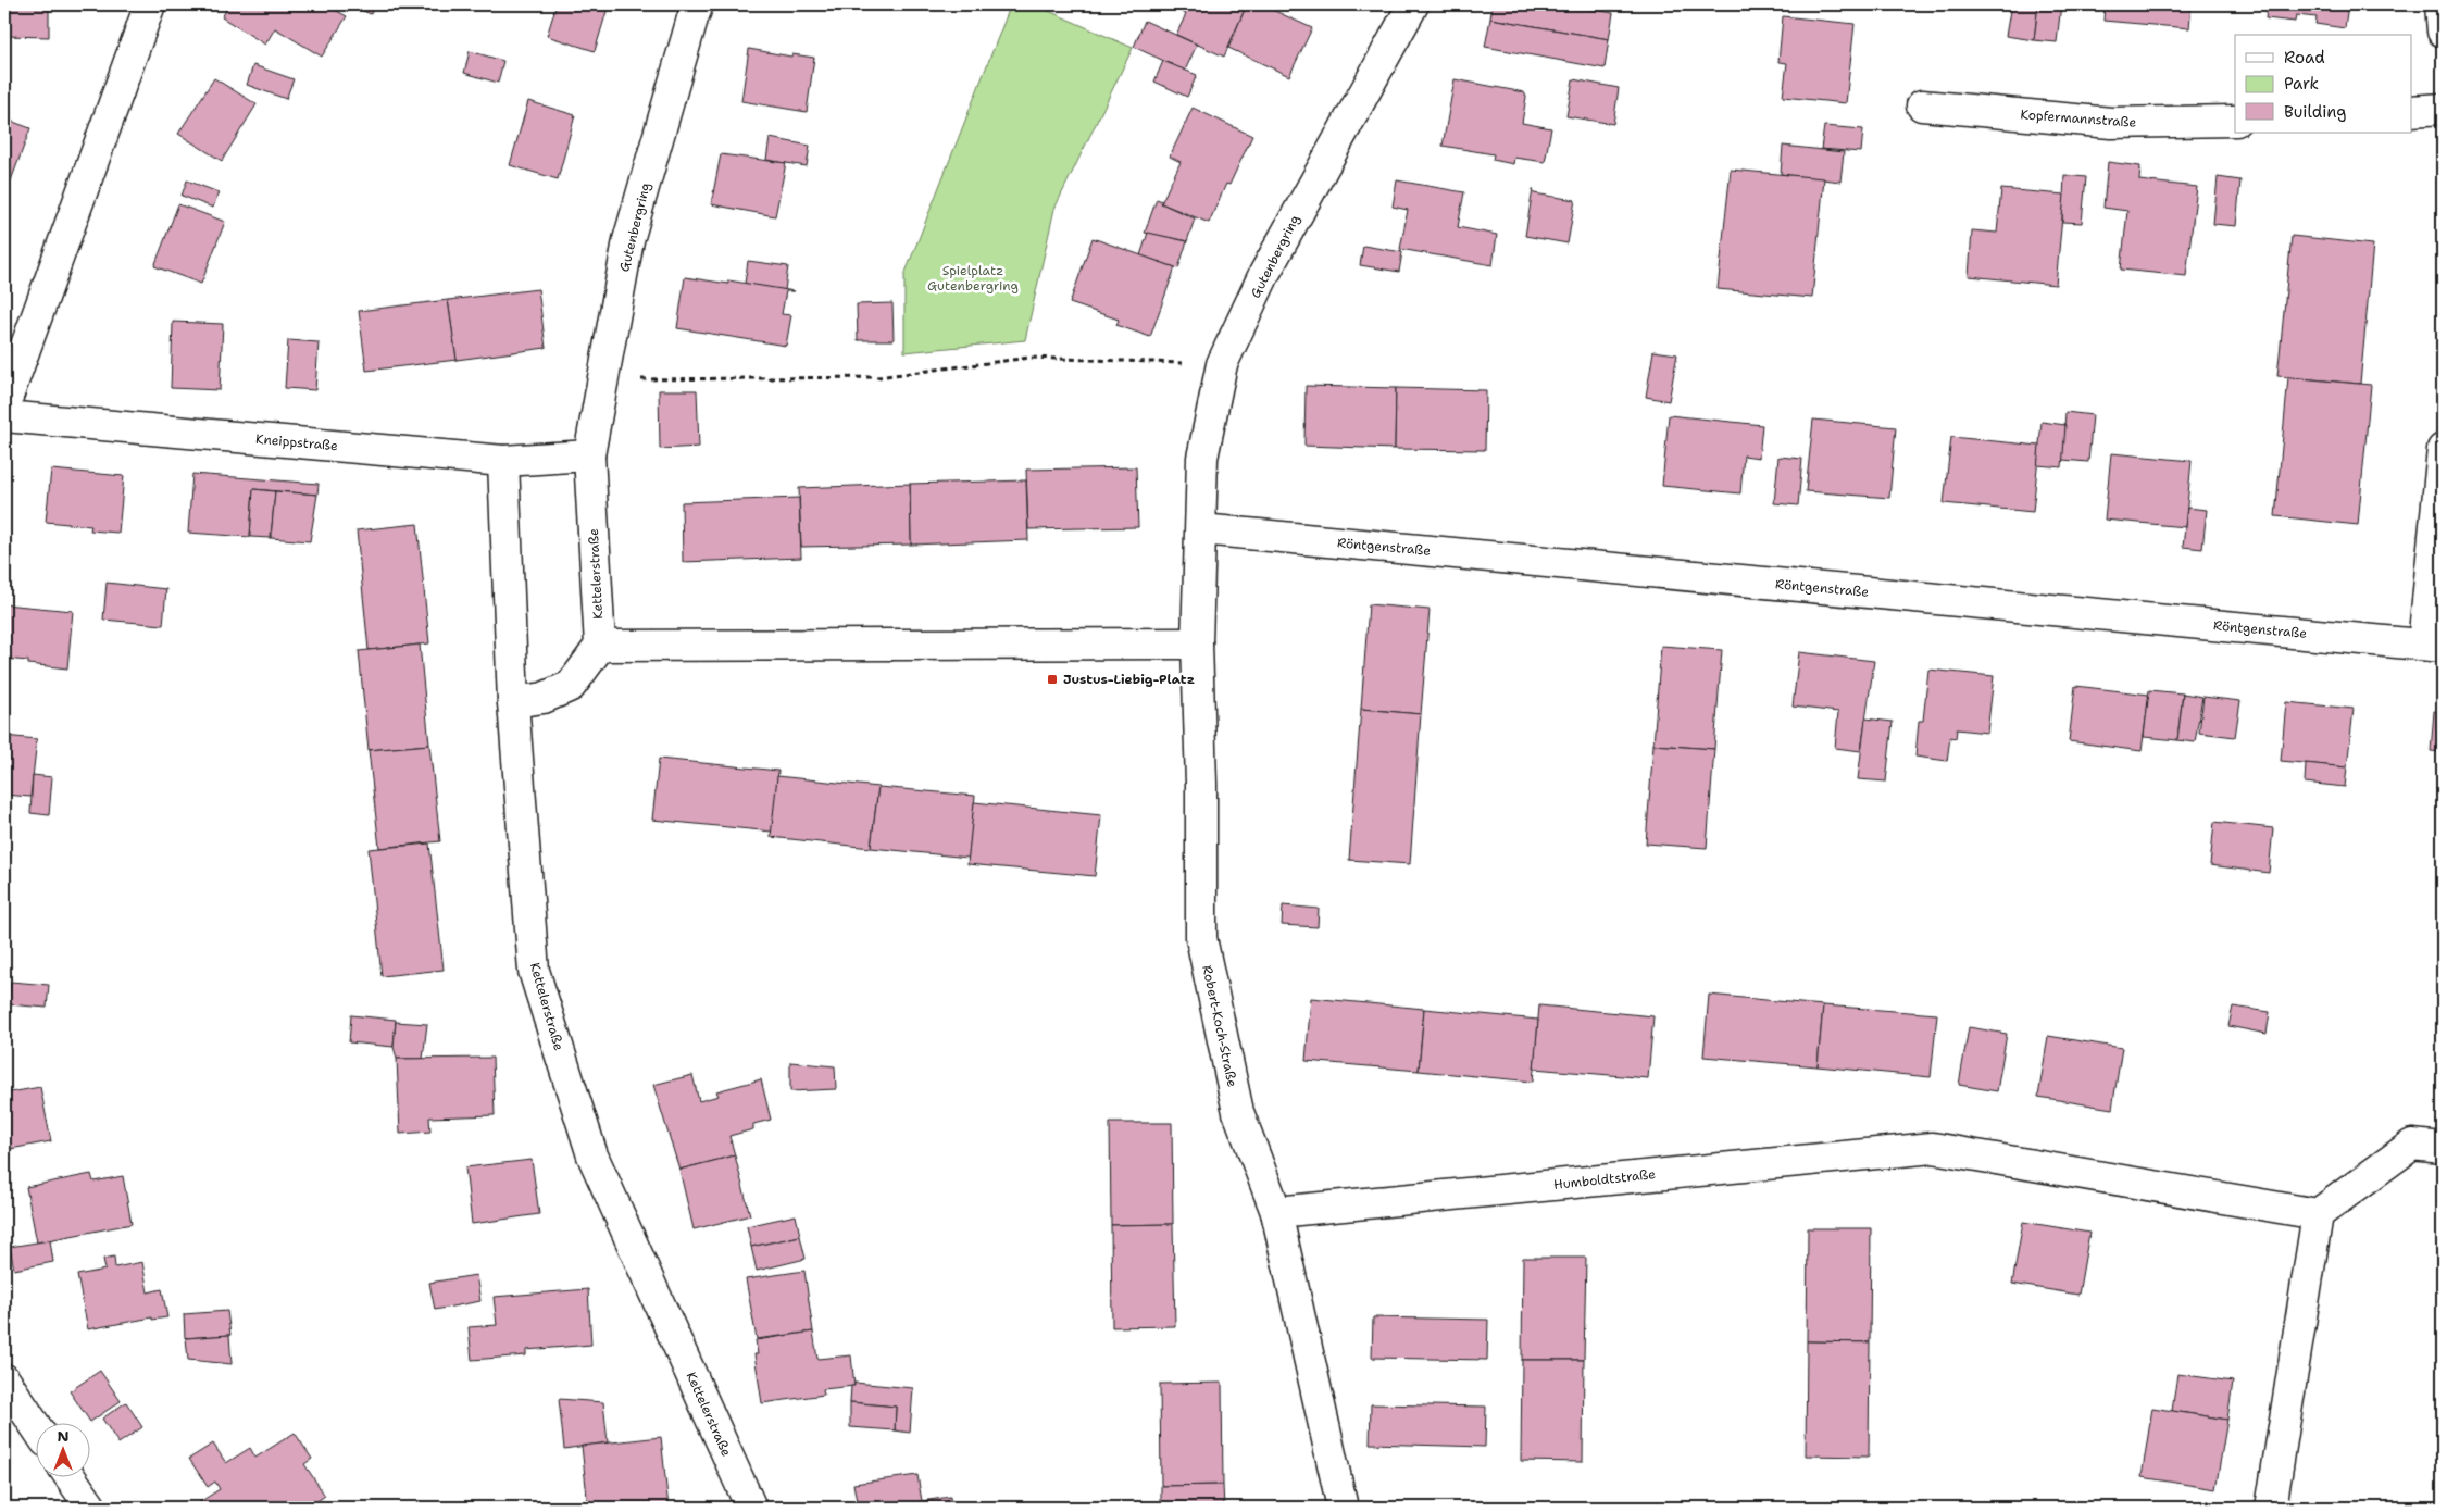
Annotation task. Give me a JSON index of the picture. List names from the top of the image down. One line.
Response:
{"streets":{"street":["Kopfermannstraße","Gutenbergring","Kneippstraße","Röntgenstraße","Kettelerstraße","Robert-Koch-Straße","Humboldtstraße"]},"crossings":[["Gutenbergring","Kneippstraße"],["Gutenbergring","Röntgenstraße"],["Gutenbergring","Kettelerstraße"],["Gutenbergring","Robert-Koch-Straße"],["Kneippstraße","Kettelerstraße"],["Röntgenstraße","Robert-Koch-Straße"],["Robert-Koch-Straße","Humboldtstraße"]],"parks":["Spielplatz Gutenbergring"],"places":{"transit":["Justus-Liebig-Platz"]},"legend":["Road","Park","Building"],"north":"top"}
